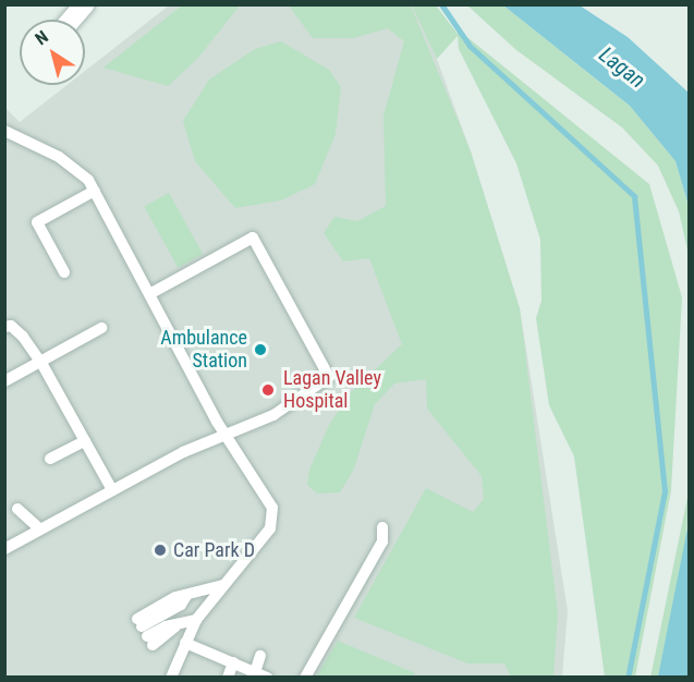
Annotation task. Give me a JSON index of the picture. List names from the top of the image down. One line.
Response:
{"water":["Lagan"],"places":["Ambulance Station","Lagan Valley Hospital","Car Park D"],"north":"top left"}
